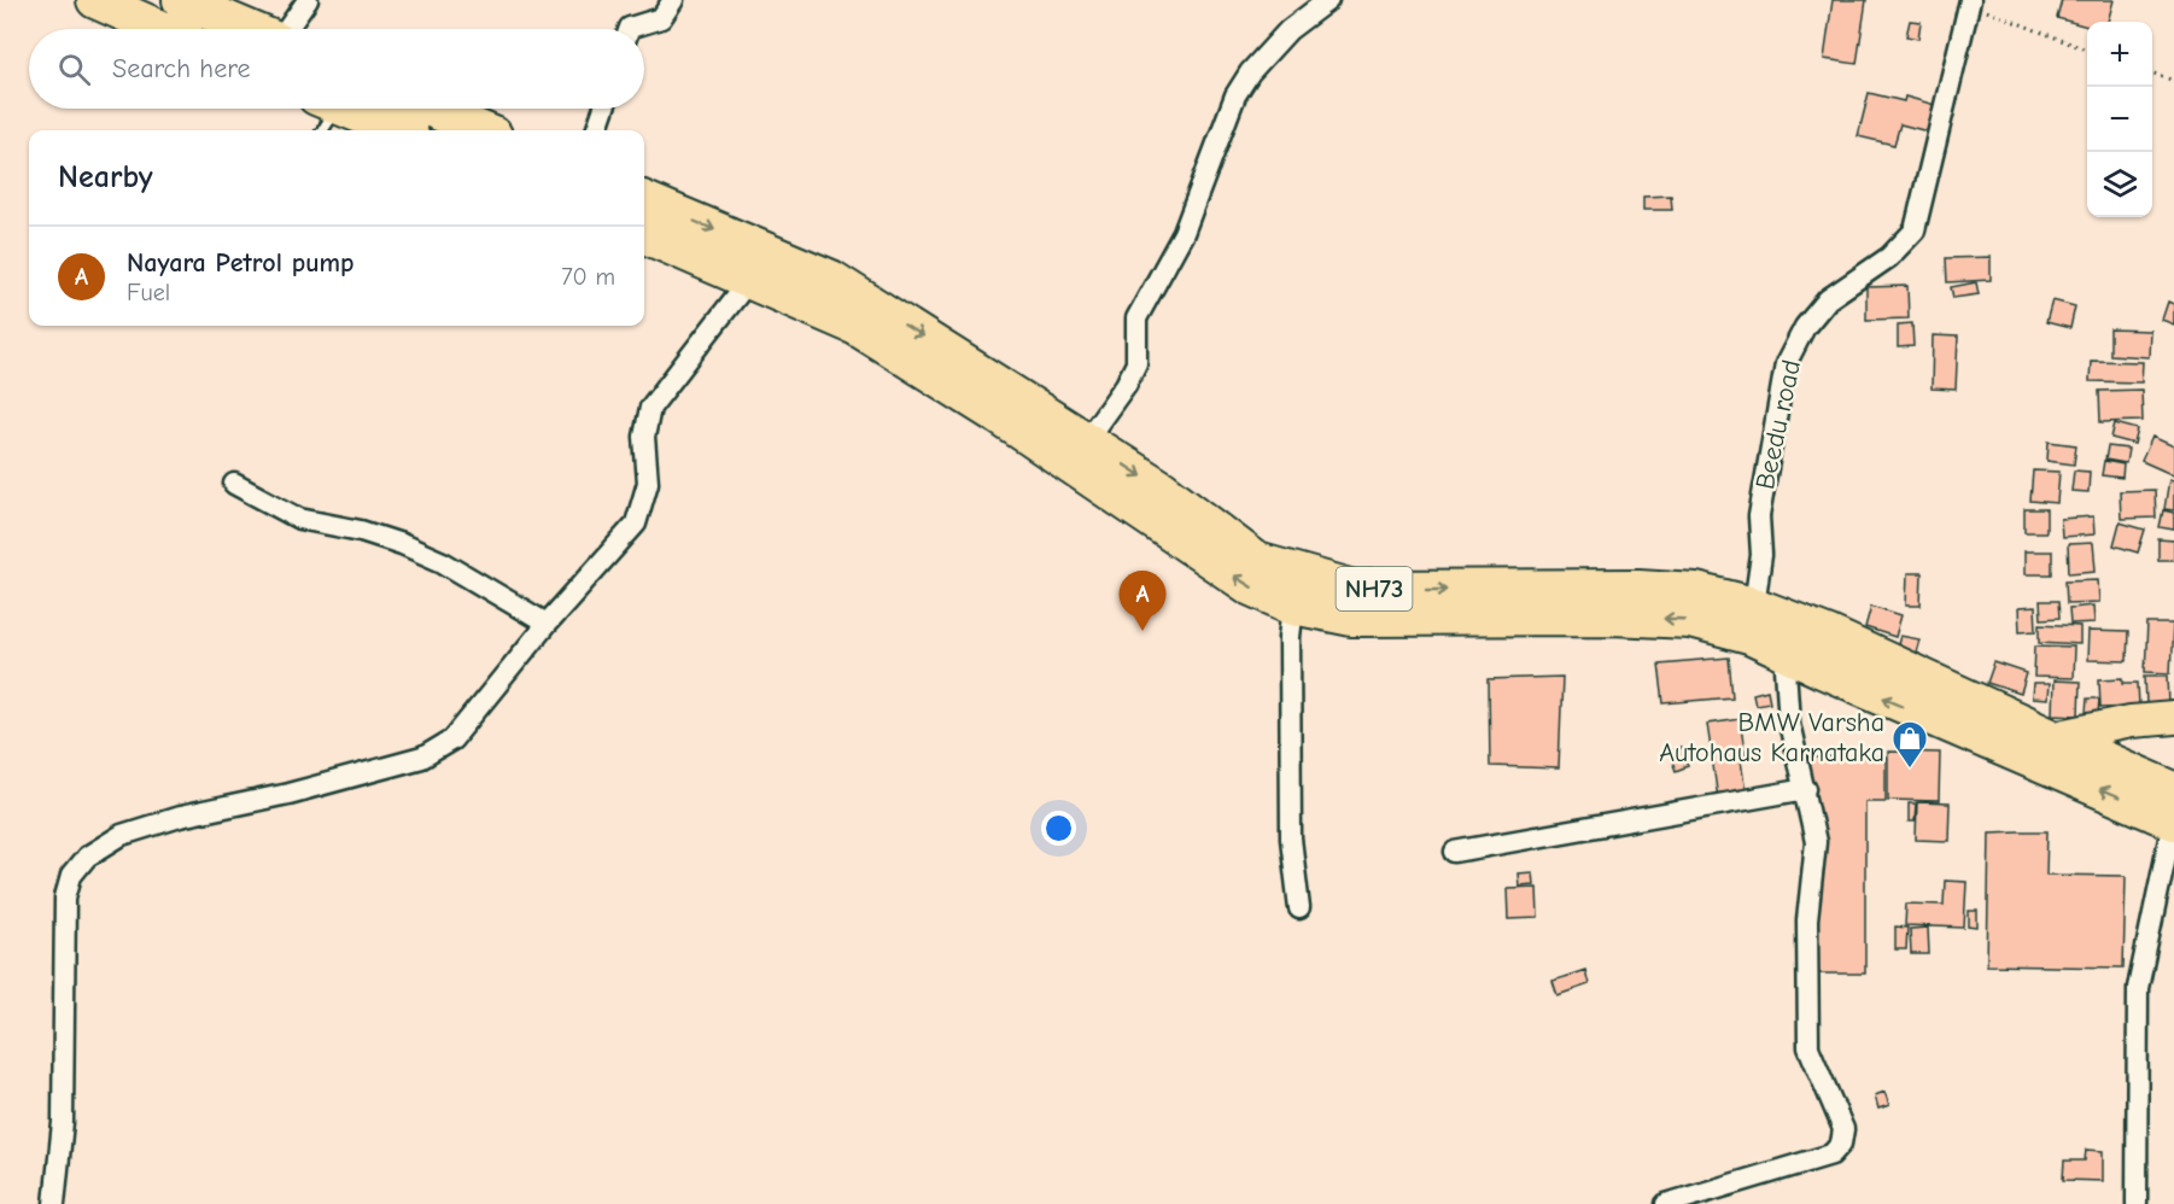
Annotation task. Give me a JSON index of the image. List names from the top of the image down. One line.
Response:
{"streets":{"highway":["NH73"],"street":["Beedu road"]},"crossings":[["Beedu road","NH73"]],"places":{"shop":["BMW Varsha Autohaus Karnataka"]},"page":{"map_buttons":["+","−"],"search":"Search here","heading":"Nearby","list":[{"mark":"A","name":"Nayara Petrol pump","note":"Fuel","value":"70 m"}],"pins":"A"}}
